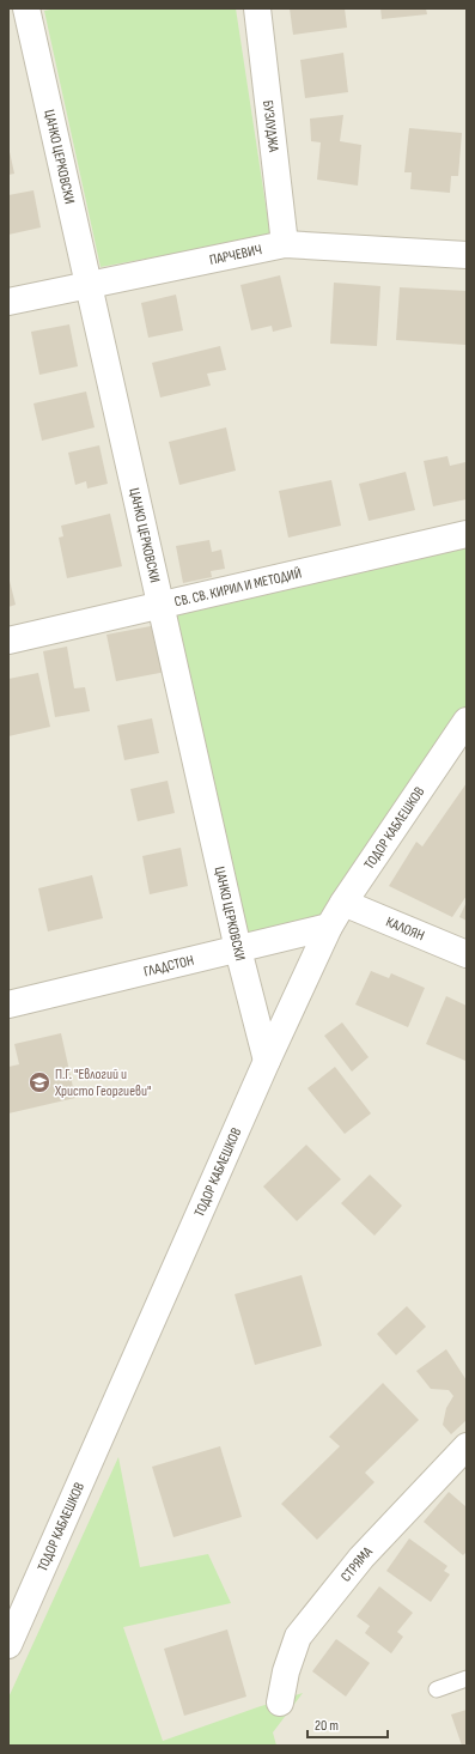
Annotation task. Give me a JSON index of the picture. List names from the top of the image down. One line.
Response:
{"streets":{"street":["БУЗЛУДЖА","ЦАНКО ЦЕРКОВСКИ","ПАРЧЕВИЧ","СВ. СВ. КИРИЛ И МЕТОДИЙ","ТОДОР КАБЛЕШКОВ","КАЛОЯН","ГЛАДСТОН","СТРЯМА"]},"crossings":[["БУЗЛУДЖА","ПАРЧЕВИЧ"],["ЦАНКО ЦЕРКОВСКИ","ПАРЧЕВИЧ"],["ЦАНКО ЦЕРКОВСКИ","СВ. СВ. КИРИЛ И МЕТОДИЙ"],["ЦАНКО ЦЕРКОВСКИ","ТОДОР КАБЛЕШКОВ"],["ЦАНКО ЦЕРКОВСКИ","ГЛАДСТОН"],["ТОДОР КАБЛЕШКОВ","КАЛОЯН"],["ТОДОР КАБЛЕШКОВ","ГЛАДСТОН"]],"places":{"school or university":["П.Г. \"Евлогий и Христо Георгиеви\""]},"scale_bar":"20 m"}
